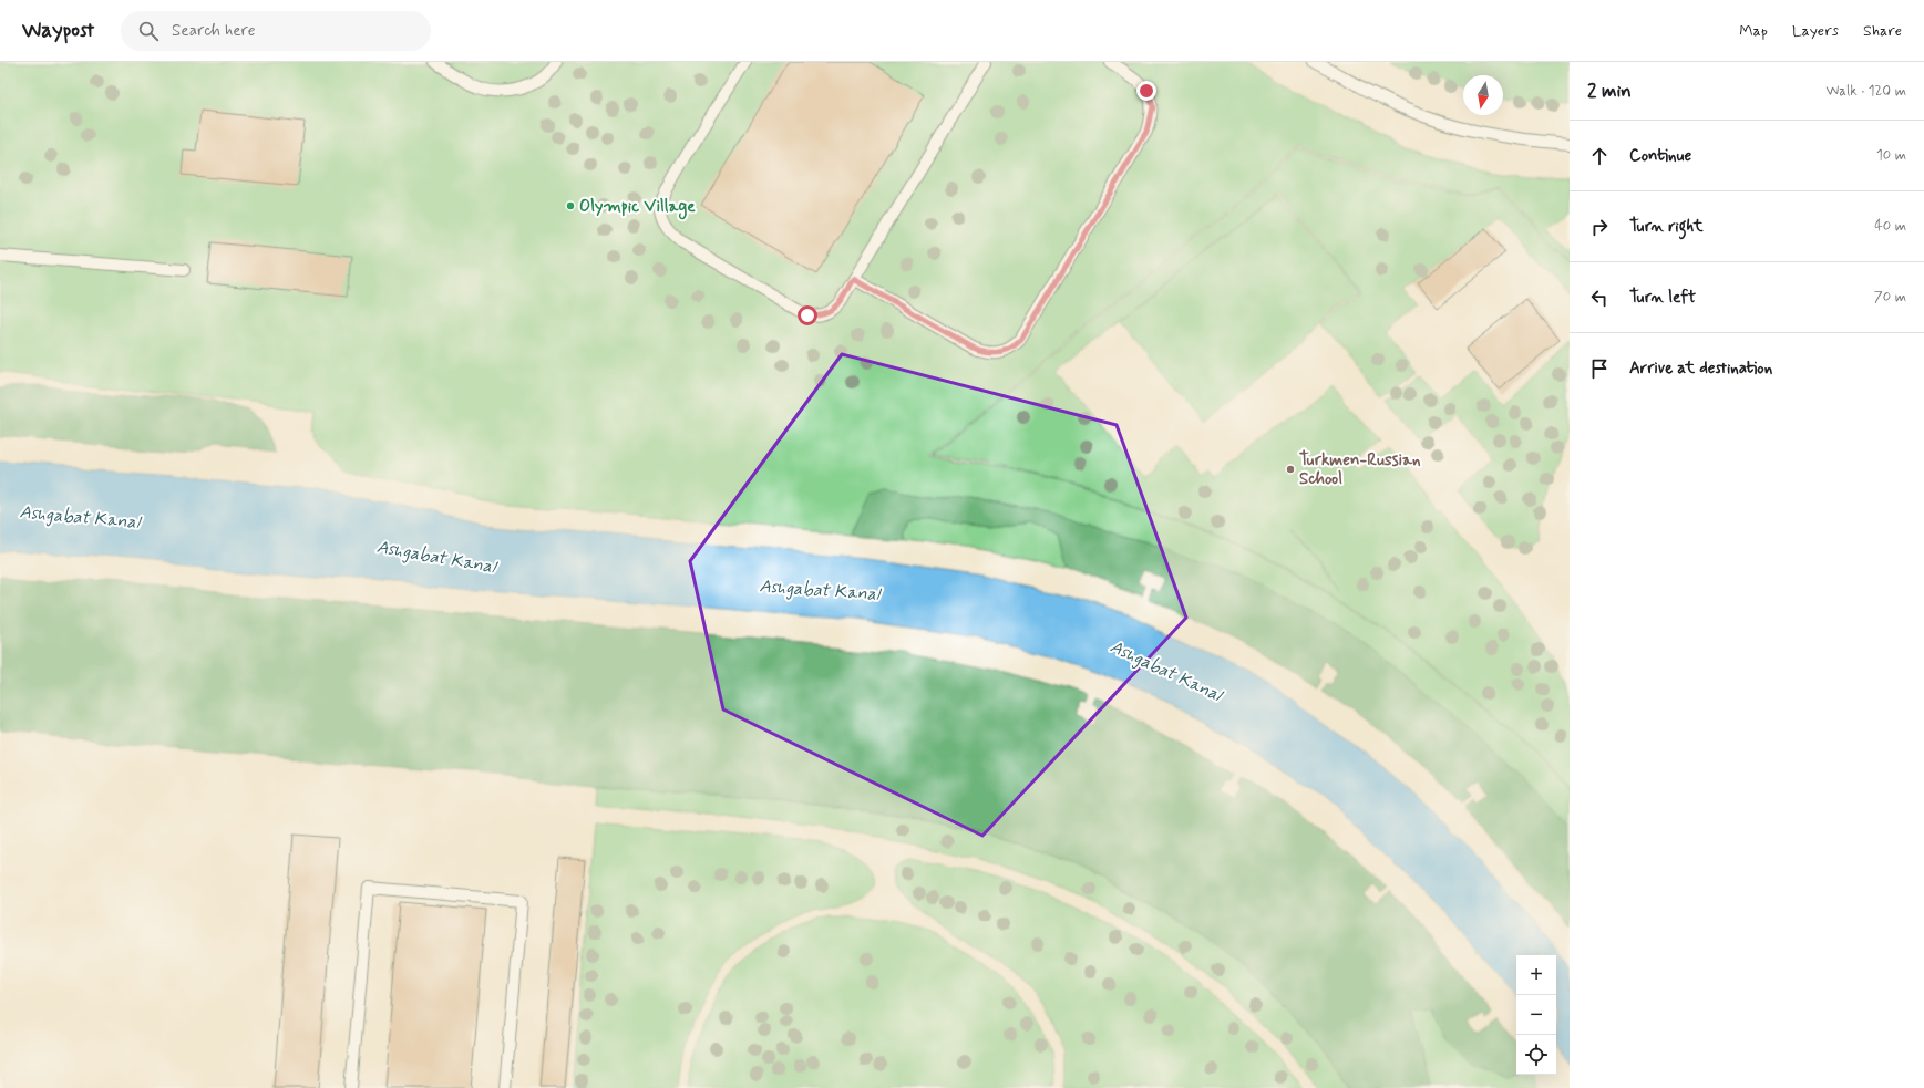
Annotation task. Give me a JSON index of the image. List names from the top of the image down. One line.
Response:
{"water":["Ashgabat Kanal"],"places":["Olympic Village","Turkmen-Russian School"],"north":"bottom","page":{"header":"Waypost","search":"Search here","nav":["Map","Layers","Share"],"heading":["2 min","Walk · 120 m"],"list":[["Continue","10 m"],["Turn right","40 m"],["Turn left","70 m"],"Arrive at destination"],"map_buttons":["+","−"]}}
